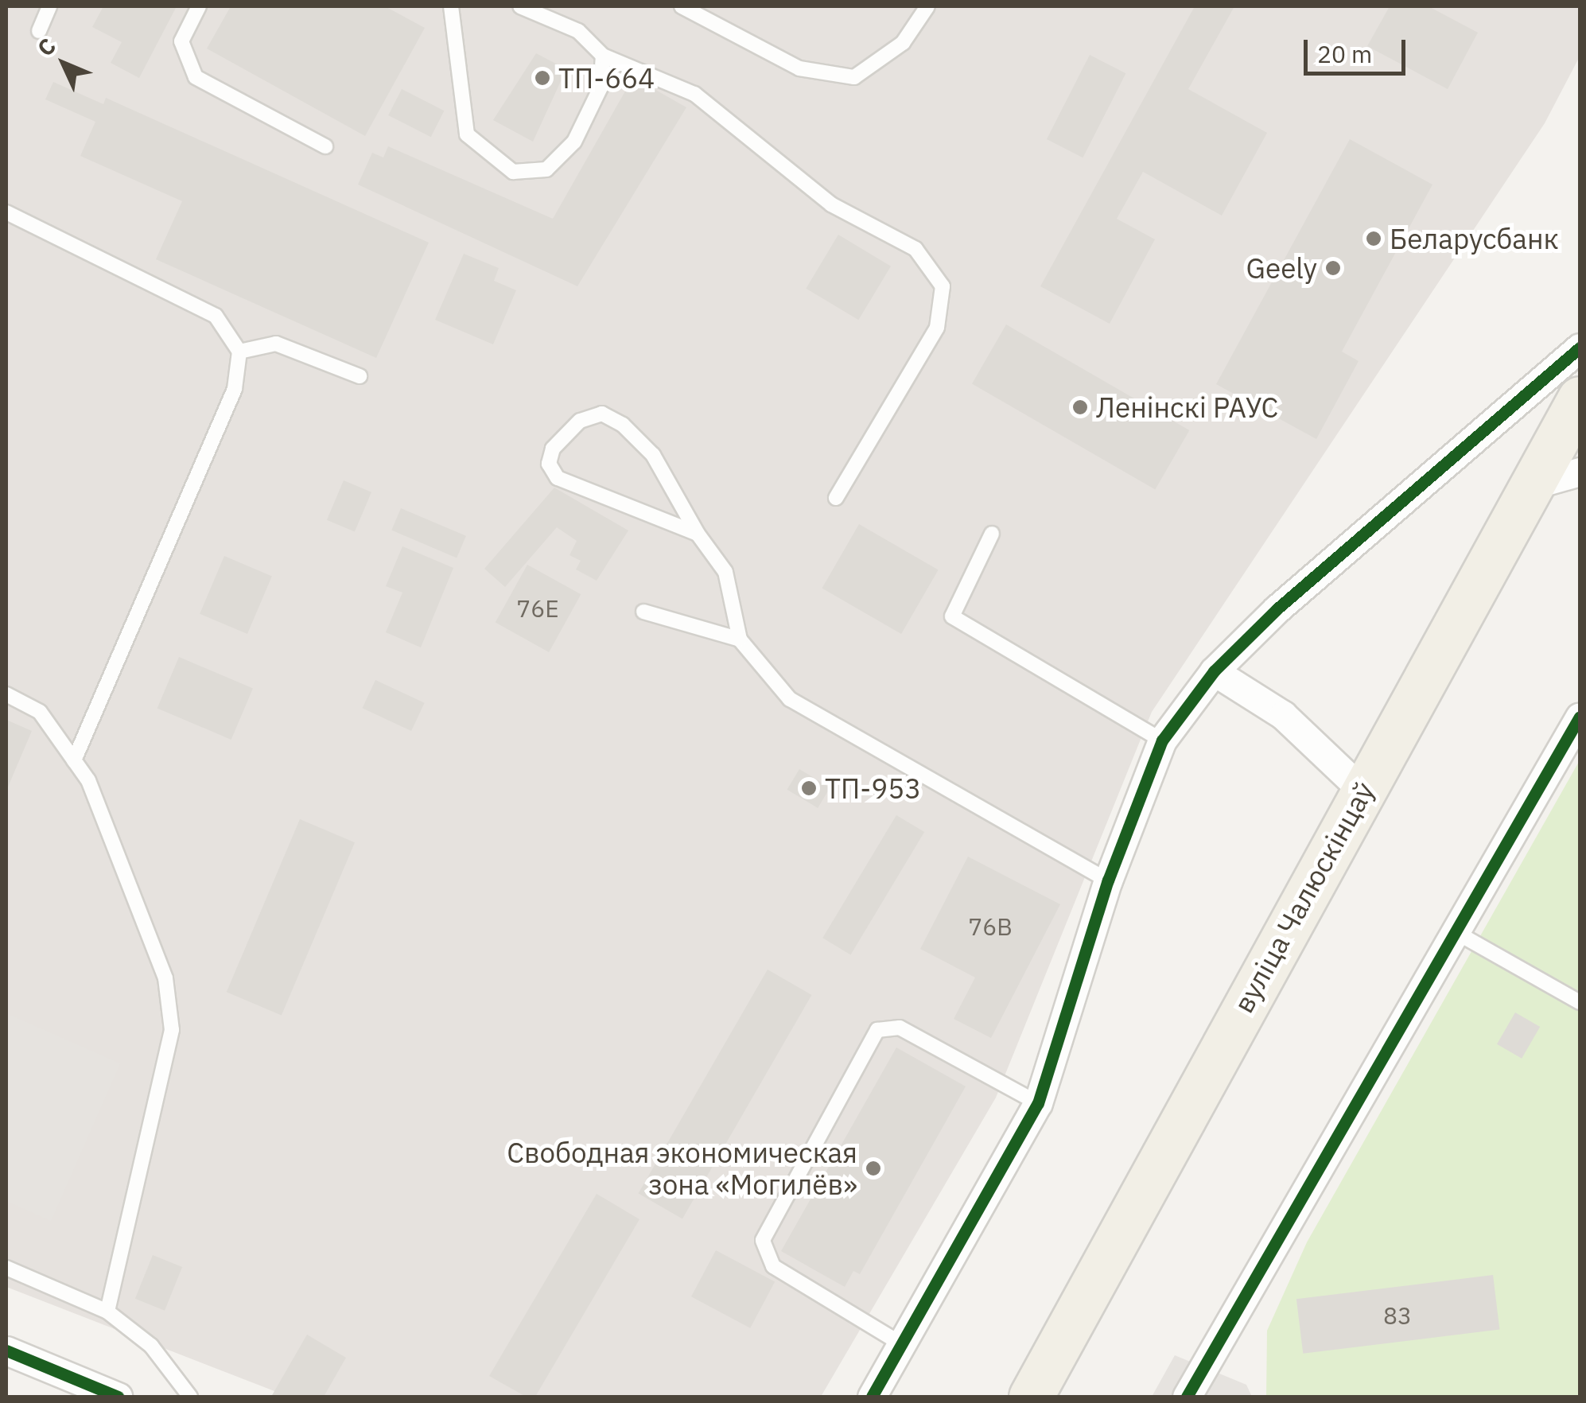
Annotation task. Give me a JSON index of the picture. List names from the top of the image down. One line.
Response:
{"streets":{"main road":["вуліца Чалюскінцаў"]},"places":["ТП-664","Беларусбанк","Geely","Ленінскі РАУС","ТП-953","Свободная экономическая зона «Могилёв»"],"house_numbers":["76Е","76В","83"],"scale_bar":"20 m","north":"top left"}
